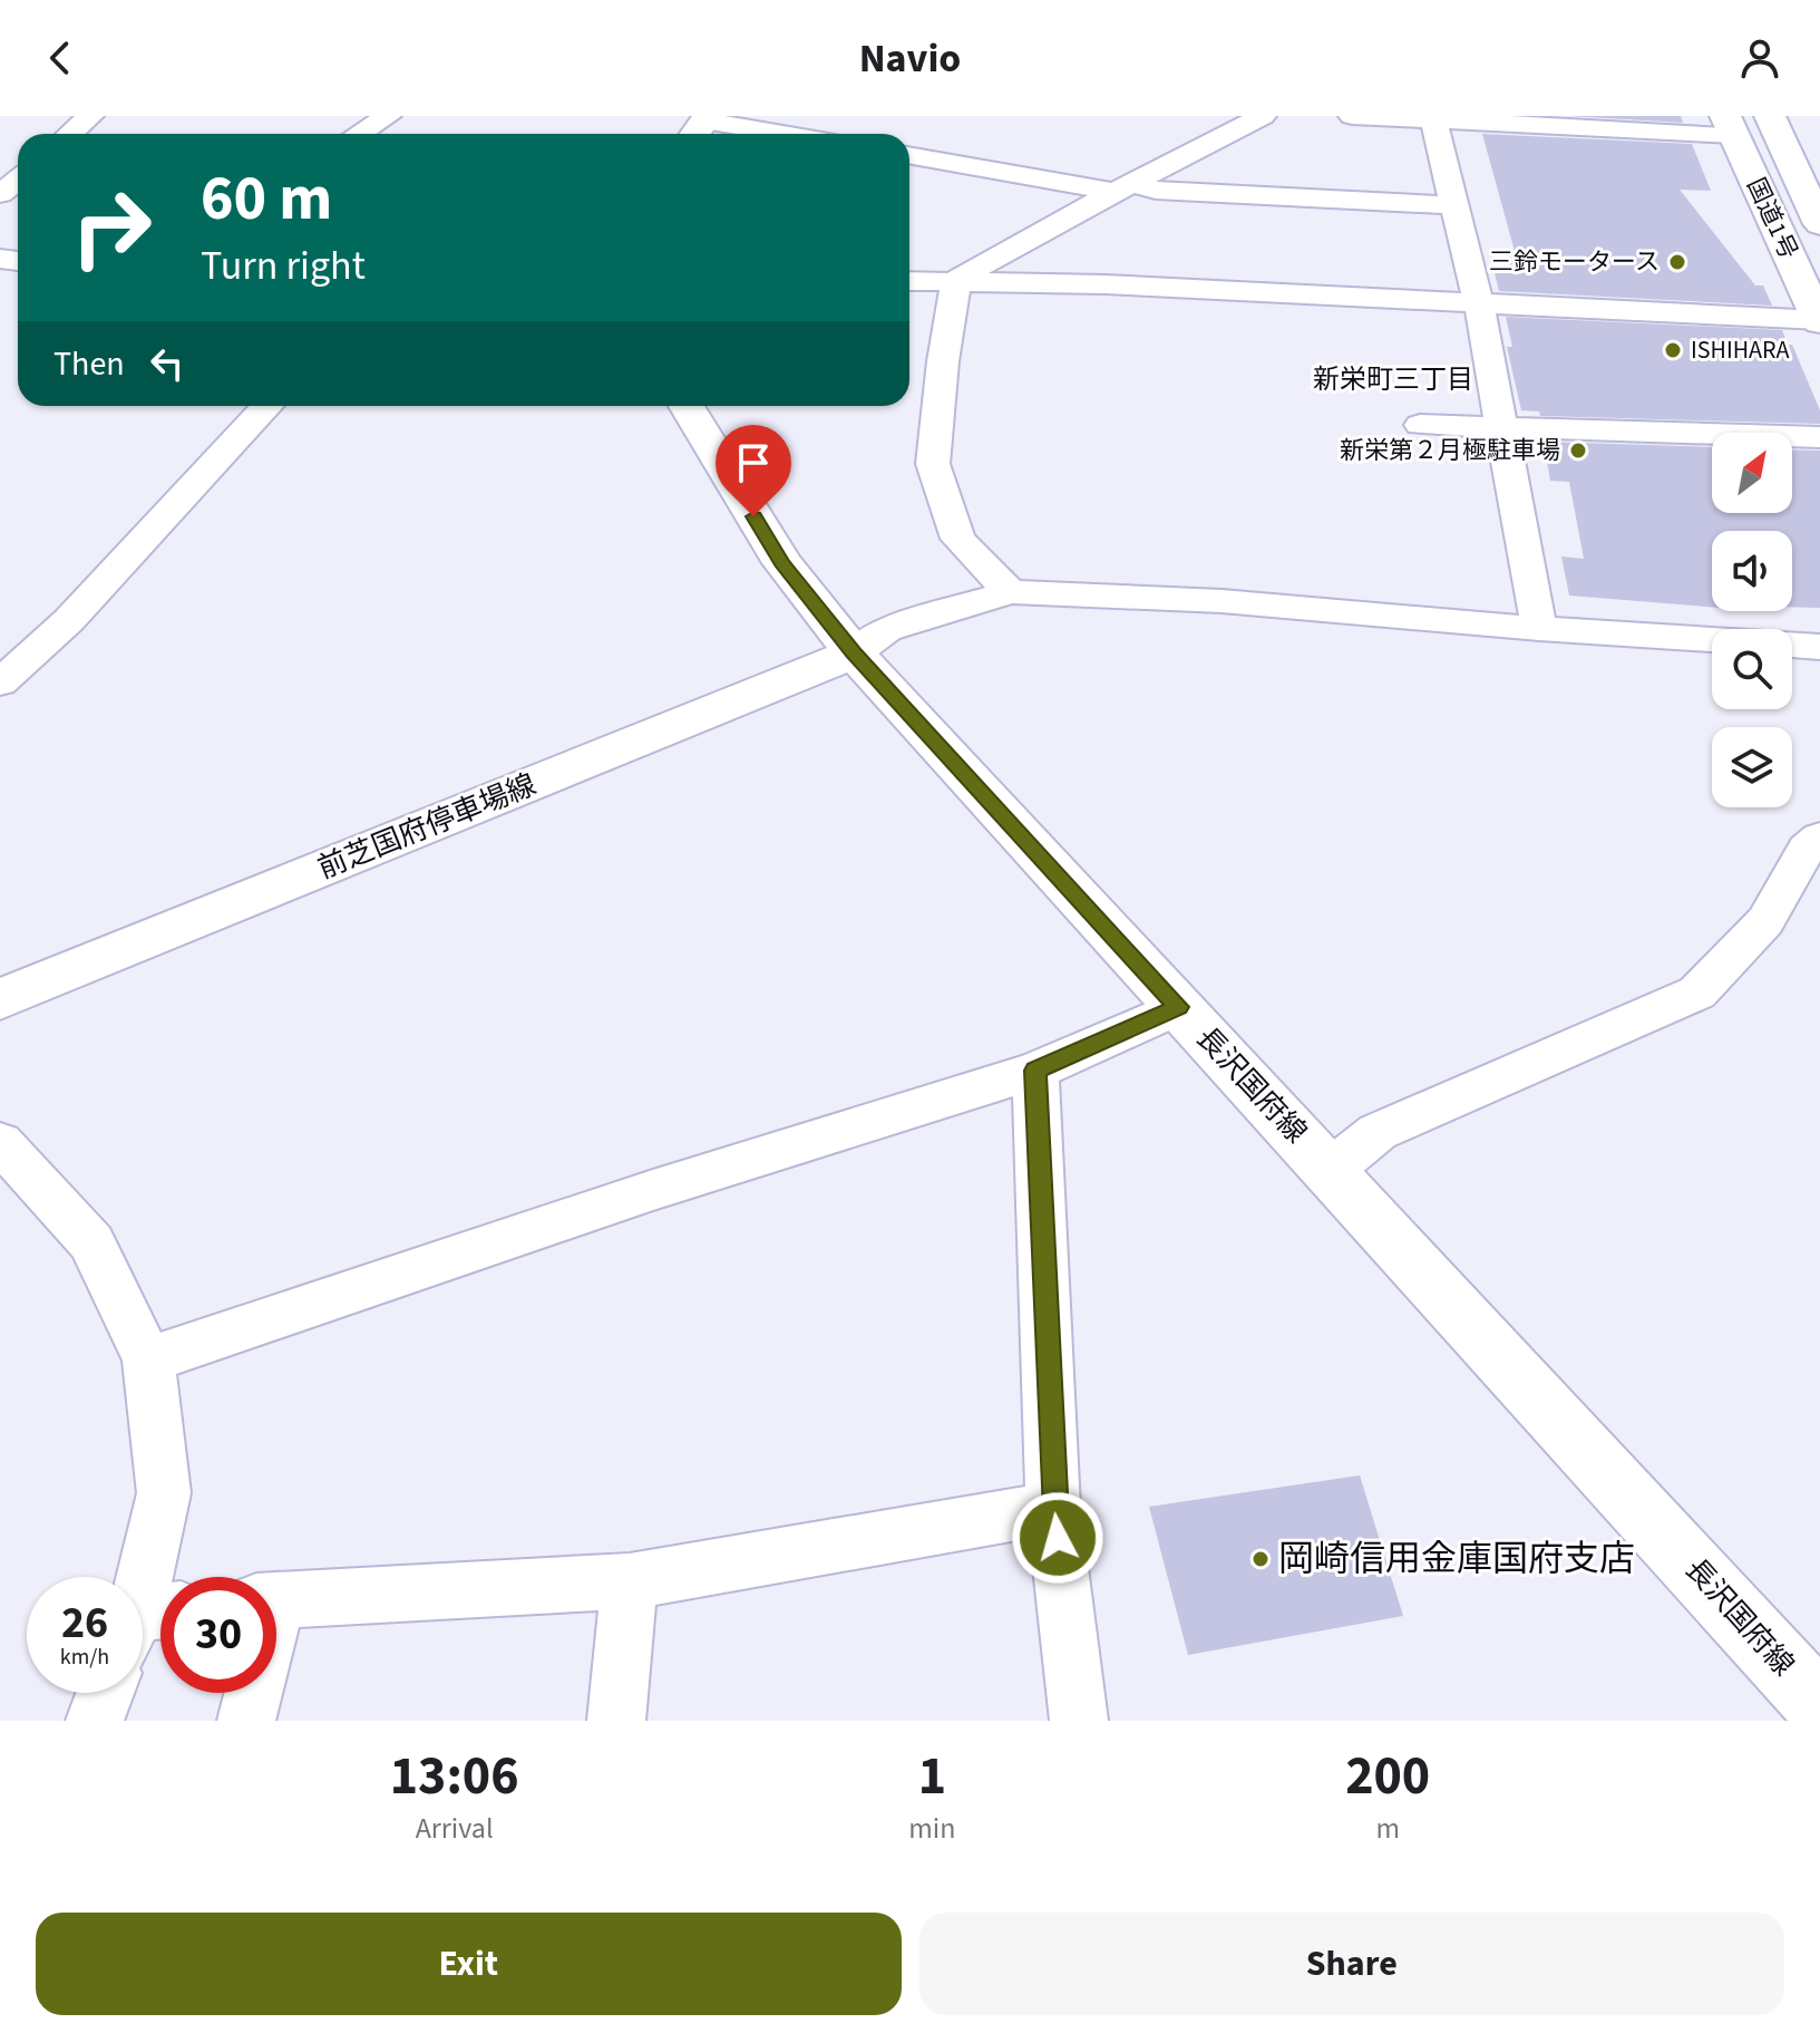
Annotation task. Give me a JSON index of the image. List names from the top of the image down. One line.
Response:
{"streets":{"main road":["国道1号","前芝国府停車場線","長沢国府線"]},"crossings":[["前芝国府停車場線","長沢国府線"]],"districts":["新栄町三丁目"],"places":["三鈴モータース","ISHIHARA","新栄第２月極駐車場","岡崎信用金庫国府支店"],"north":"top right","page":{"header":"Navio","turn":["60 m","Turn right"],"then":"Then","speed":"26 km/h","limit":"30","eta":["13:06","Arrival","1","min","200","m"],"buttons":["Exit","Share"]}}
